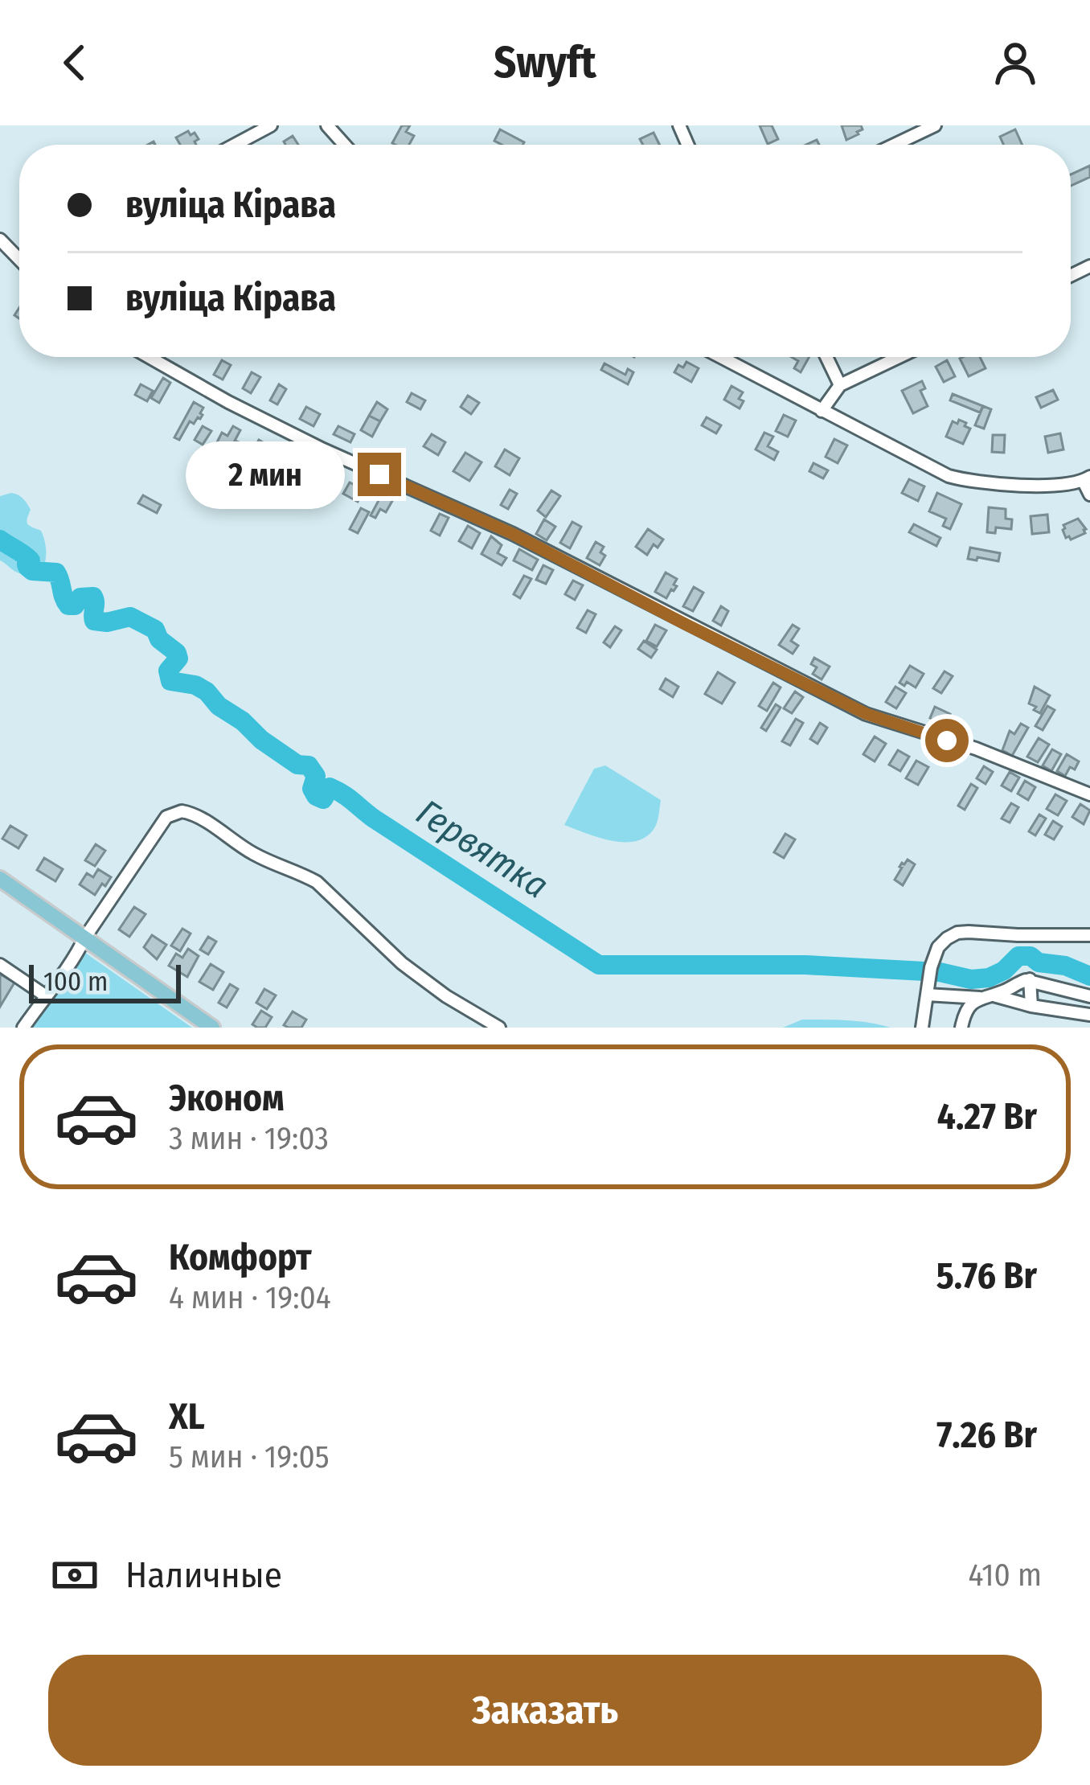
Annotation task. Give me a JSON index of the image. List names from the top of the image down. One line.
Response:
{"water":["Гервятка"],"scale_bar":"100 m","page":{"header":"Swyft","banner":["вуліца Кірава","вуліца Кірава"],"bubble":"2 мин","scale":"100 m","list":[{"name":"Эконом","note":"3 мин · 19:03","value":"4.27 Br"},{"name":"Комфорт","note":"4 мин · 19:04","value":"5.76 Br"},{"name":"XL","note":"5 мин · 19:05","value":"7.26 Br"}],"pay":["Наличные","410 m"],"buttons":"Заказать"}}
